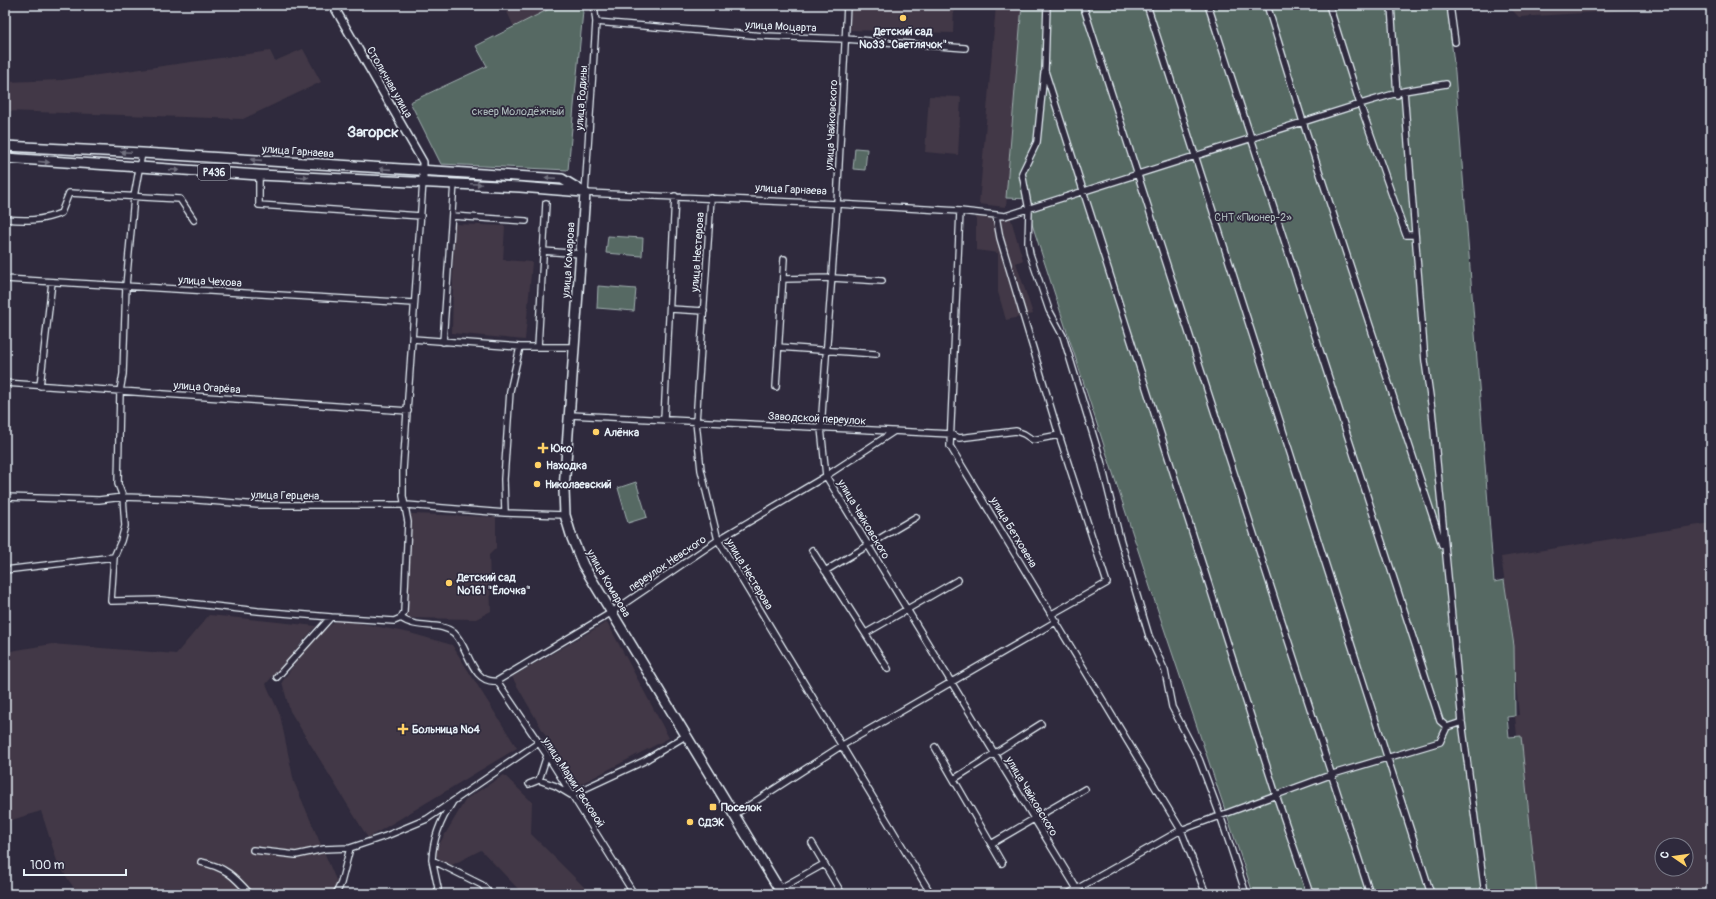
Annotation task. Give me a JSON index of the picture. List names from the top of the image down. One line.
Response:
{"streets":{"main road":["улица Гарнаева","P436","улица Комарова"],"street":["улица Моцарта","Столичная улица","улица Родины","улица Чайковского","улица Нестерова","улица Чехова","улица Огарёва","Заводской переулок","улица Герцена","улица Бетховена","переулок Невского","улица Марии Расковой"]},"crossings":[["улица Моцарта","улица Родины"],["улица Моцарта","улица Чайковского"],["Столичная улица","улица Гарнаева"],["улица Родины","улица Гарнаева"],["улица Родины","улица Комарова"],["улица Чайковского","улица Гарнаева"],["улица Чайковского","Заводской переулок"],["улица Чайковского","переулок Невского"],["улица Гарнаева","улица Нестерова"],["улица Гарнаева","улица Комарова"],["улица Гарнаева","улица Бетховена"],["улица Нестерова","Заводской переулок"],["улица Нестерова","переулок Невского"],["улица Комарова","Заводской переулок"],["улица Комарова","улица Герцена"],["улица Комарова","переулок Невского"],["Заводской переулок","улица Бетховена"],["Заводской переулок","переулок Невского"],["переулок Невского","улица Марии Расковой"]],"districts":["Загорск"],"parks":["сквер Молодёжный","СНТ «Пионер-2»"],"places":{"other":["Детский сад №33 \"Светлячок\"","Алёнка","Находка","Николаевский","Детский сад №161 \"Ёлочка\"","СДЭК"],"health":["Юко","Больница №4"],"transit":["Поселок"]},"scale_bar":"100 m","north":"left"}
